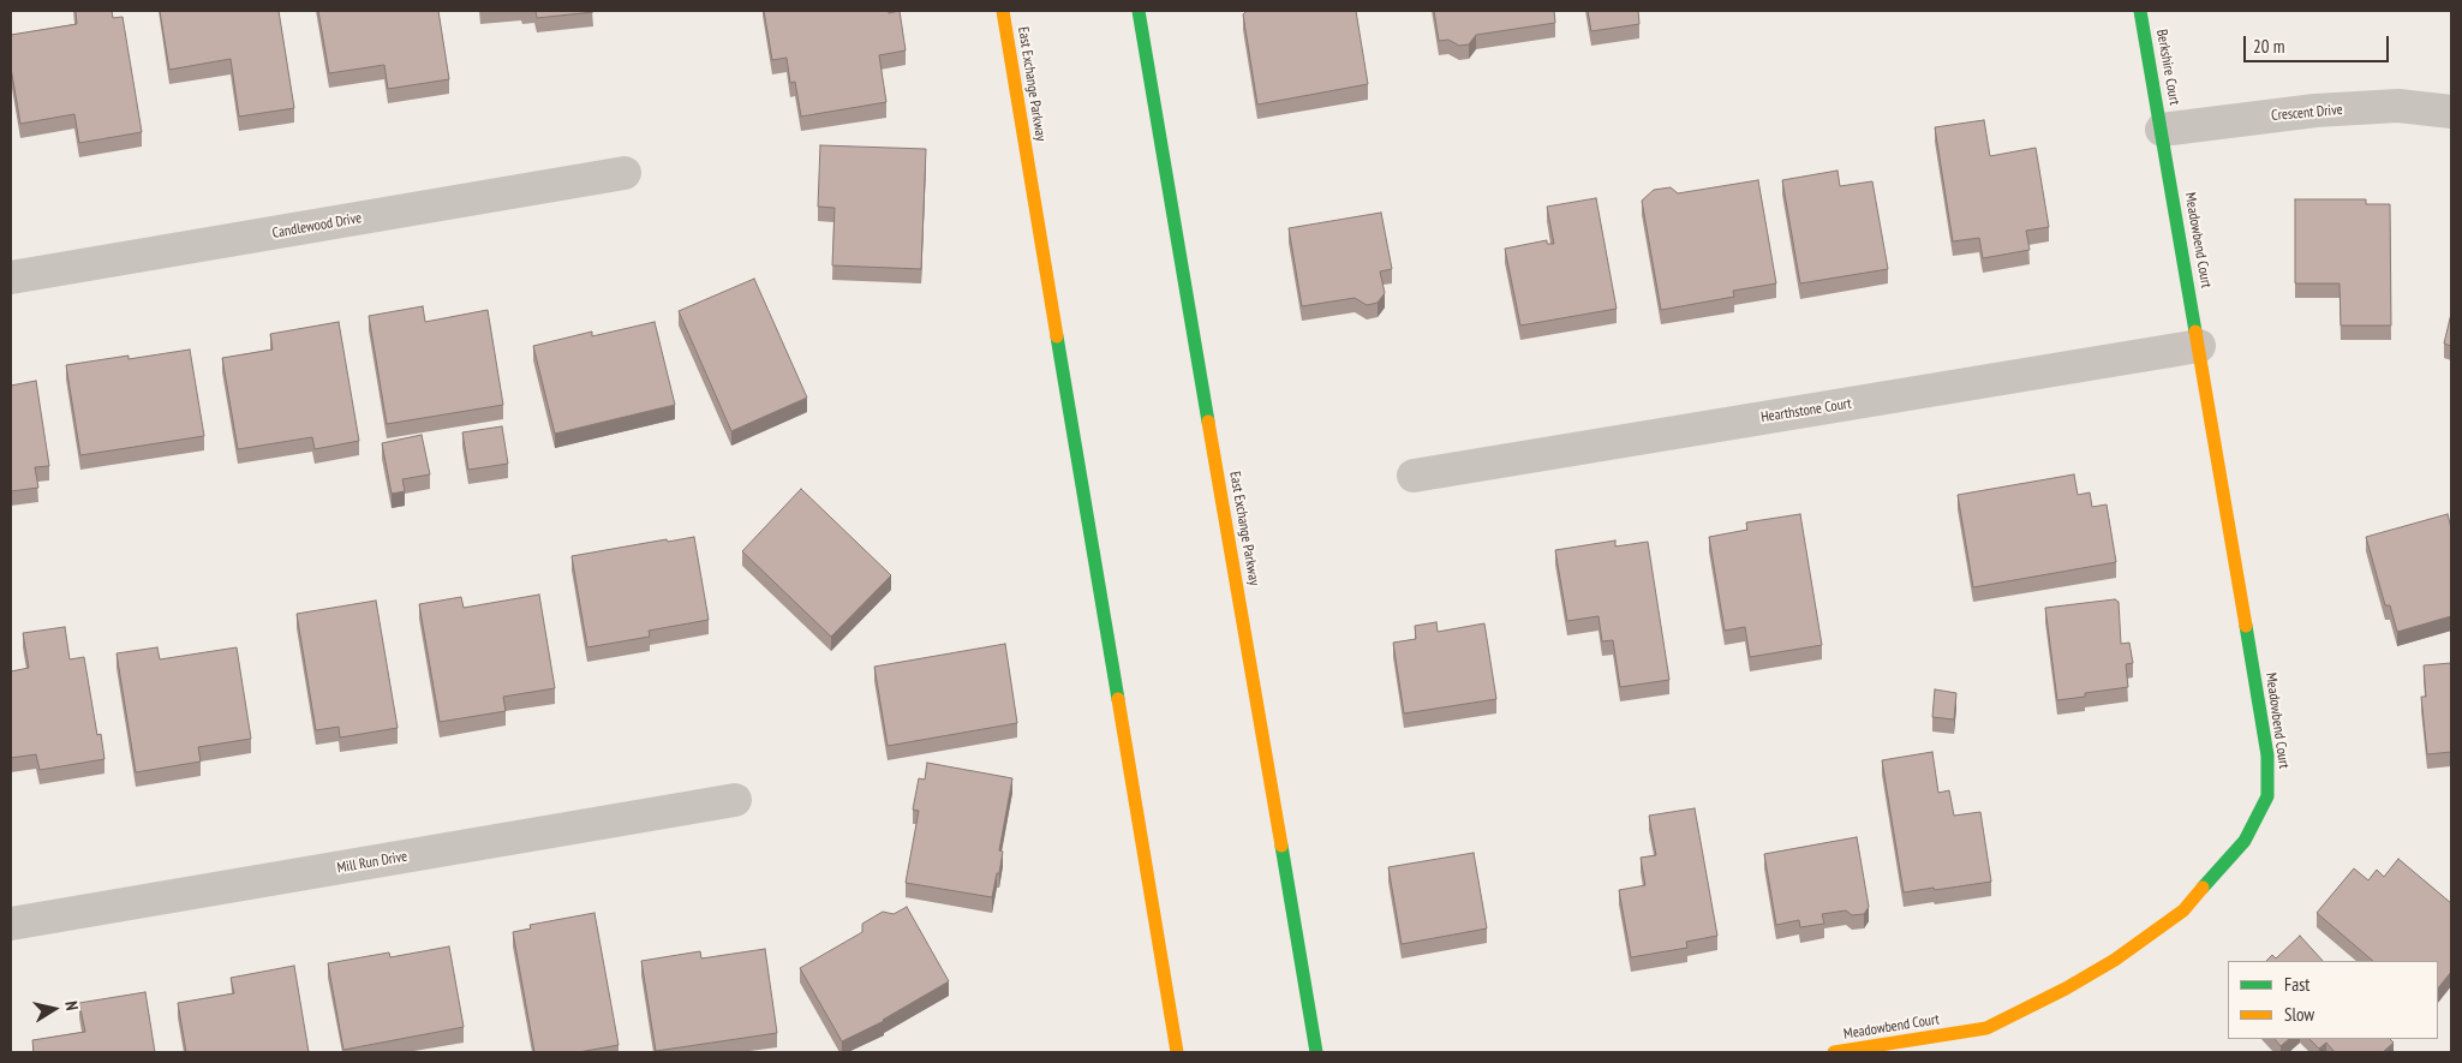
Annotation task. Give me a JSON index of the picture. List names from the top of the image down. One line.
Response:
{"streets":{"main road":["Berkshire Court","East Exchange Parkway","Meadowbend Court"],"street":["Crescent Drive","Candlewood Drive","Hearthstone Court","Mill Run Drive"]},"crossings":[["Berkshire Court","Crescent Drive"],["Berkshire Court","Meadowbend Court"],["Crescent Drive","Meadowbend Court"],["Meadowbend Court","Hearthstone Court"]],"legend":["Fast","Slow"],"scale_bar":"20 m","north":"right"}
